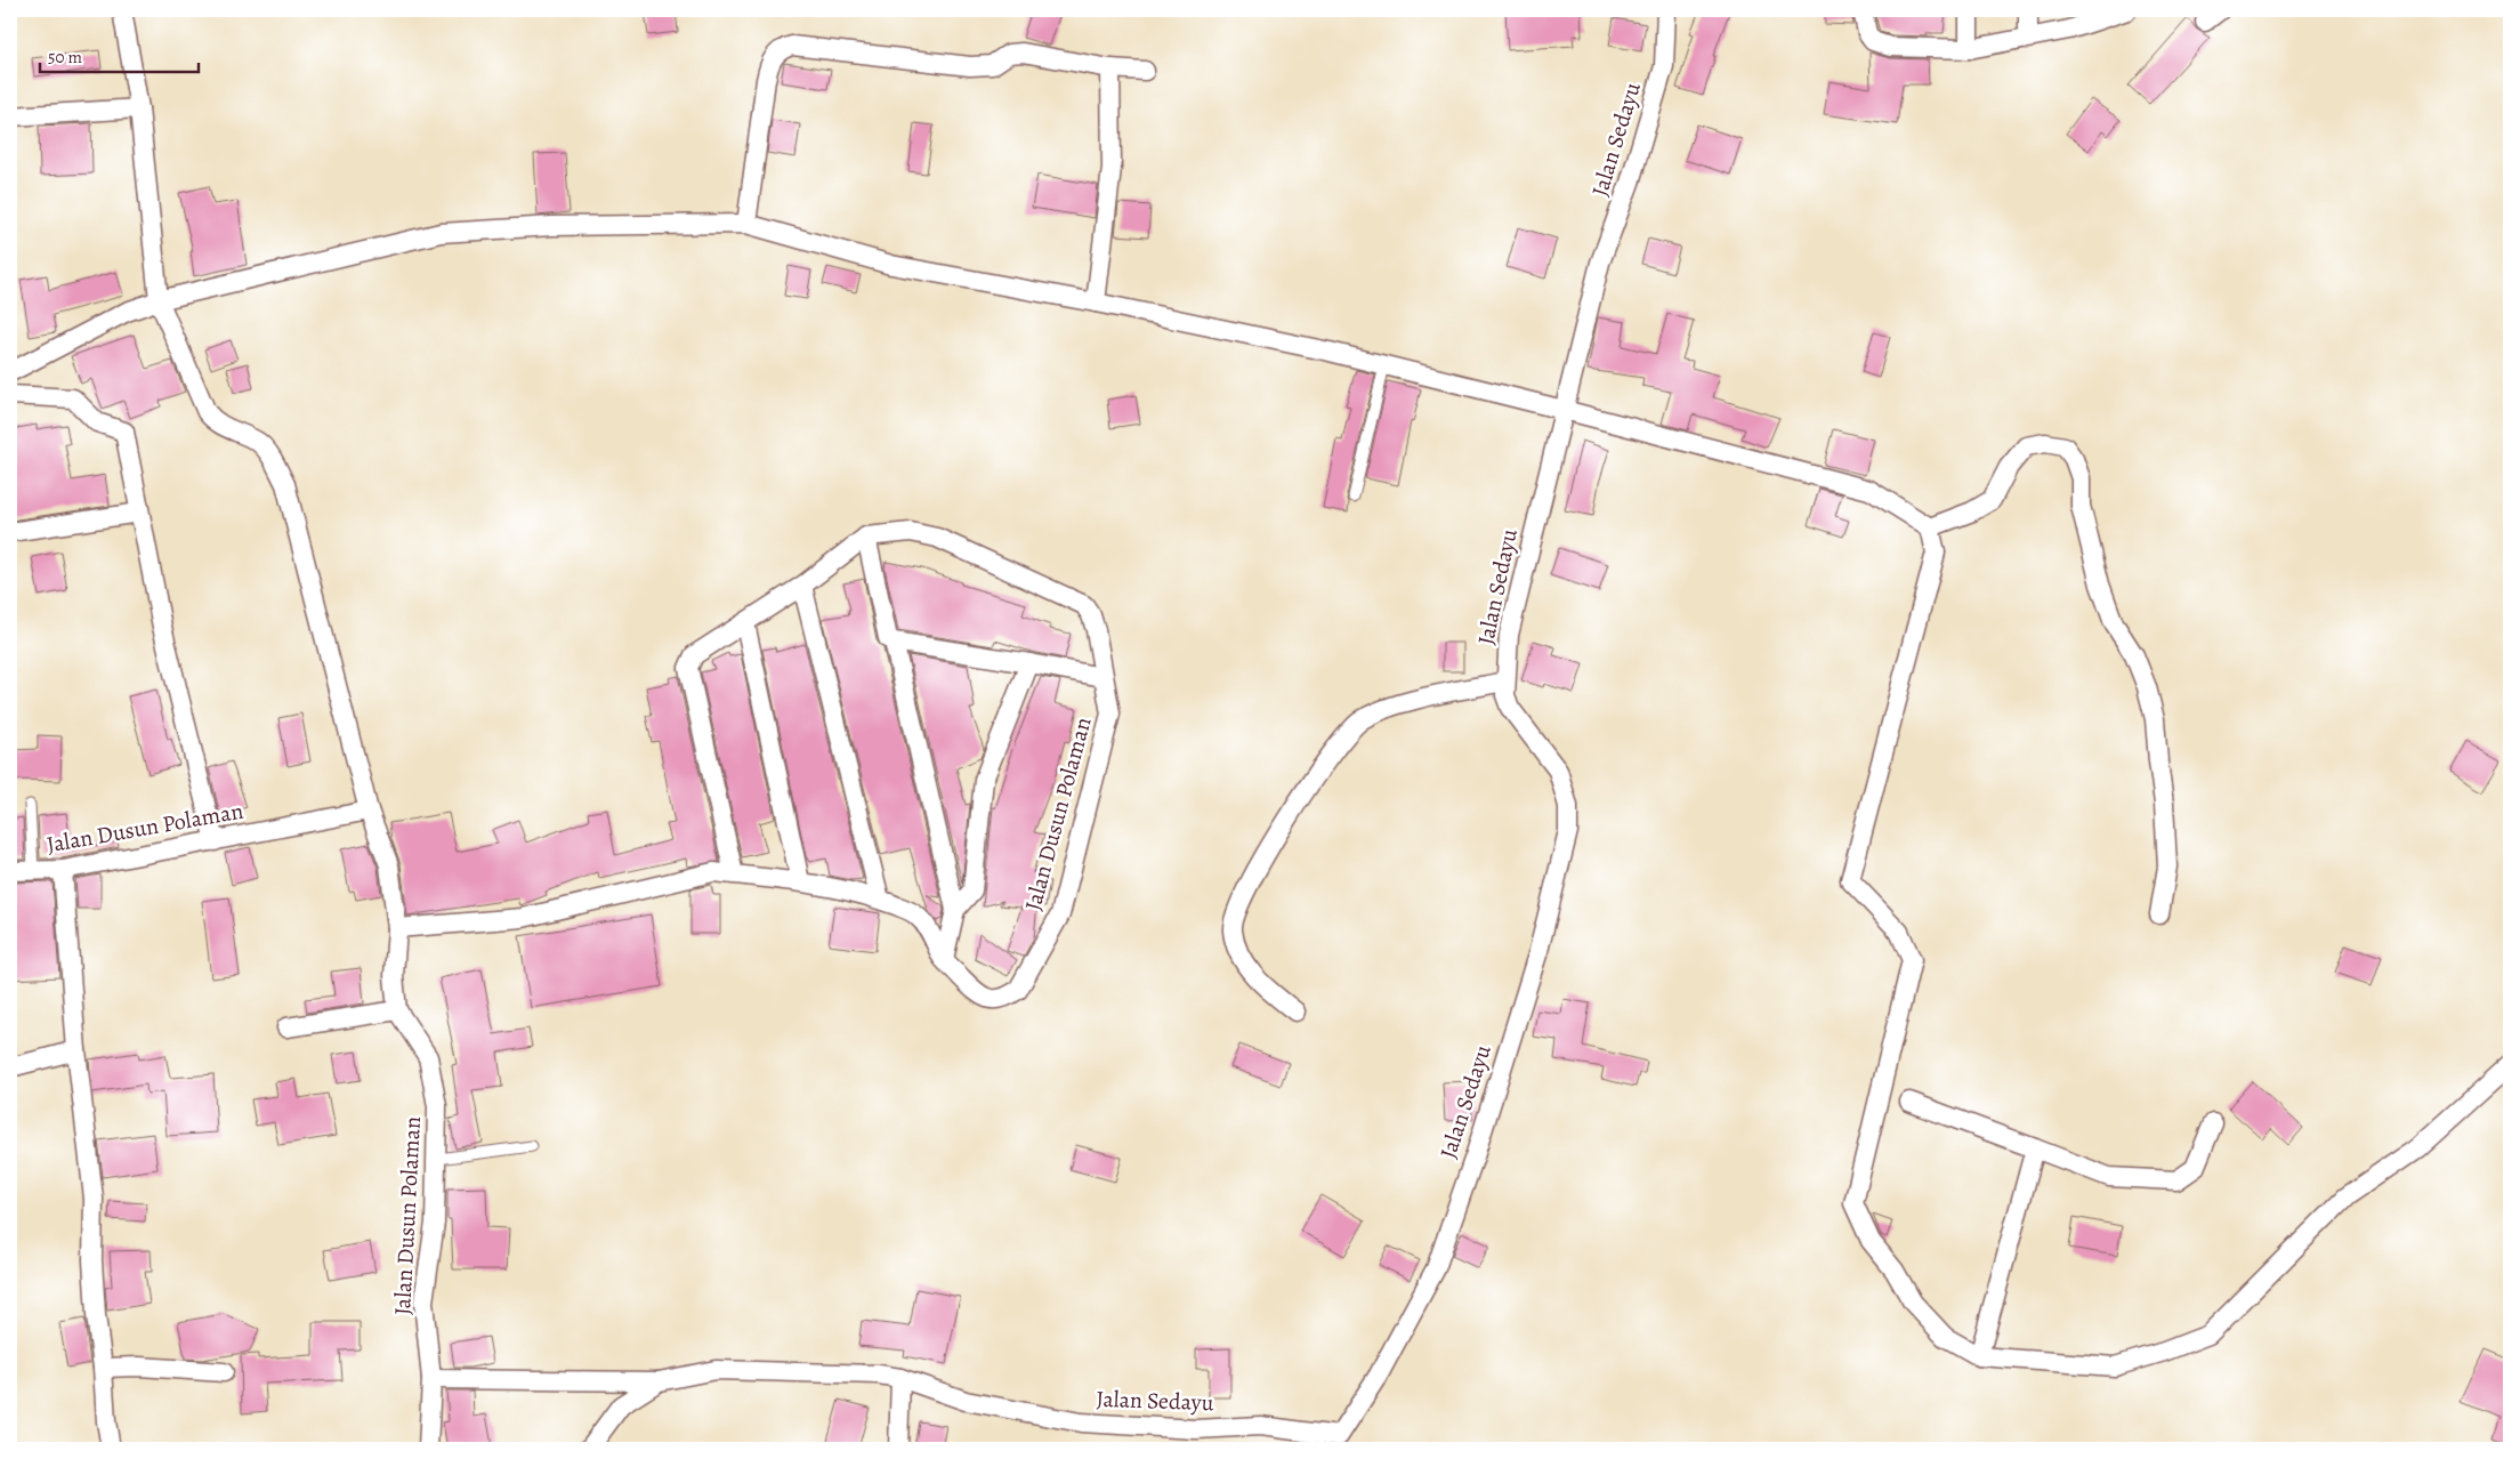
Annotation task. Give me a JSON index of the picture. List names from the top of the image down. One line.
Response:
{"streets":{"street":["Jalan Sedayu","Jalan Dusun Polaman"]},"scale_bar":"50 m"}
